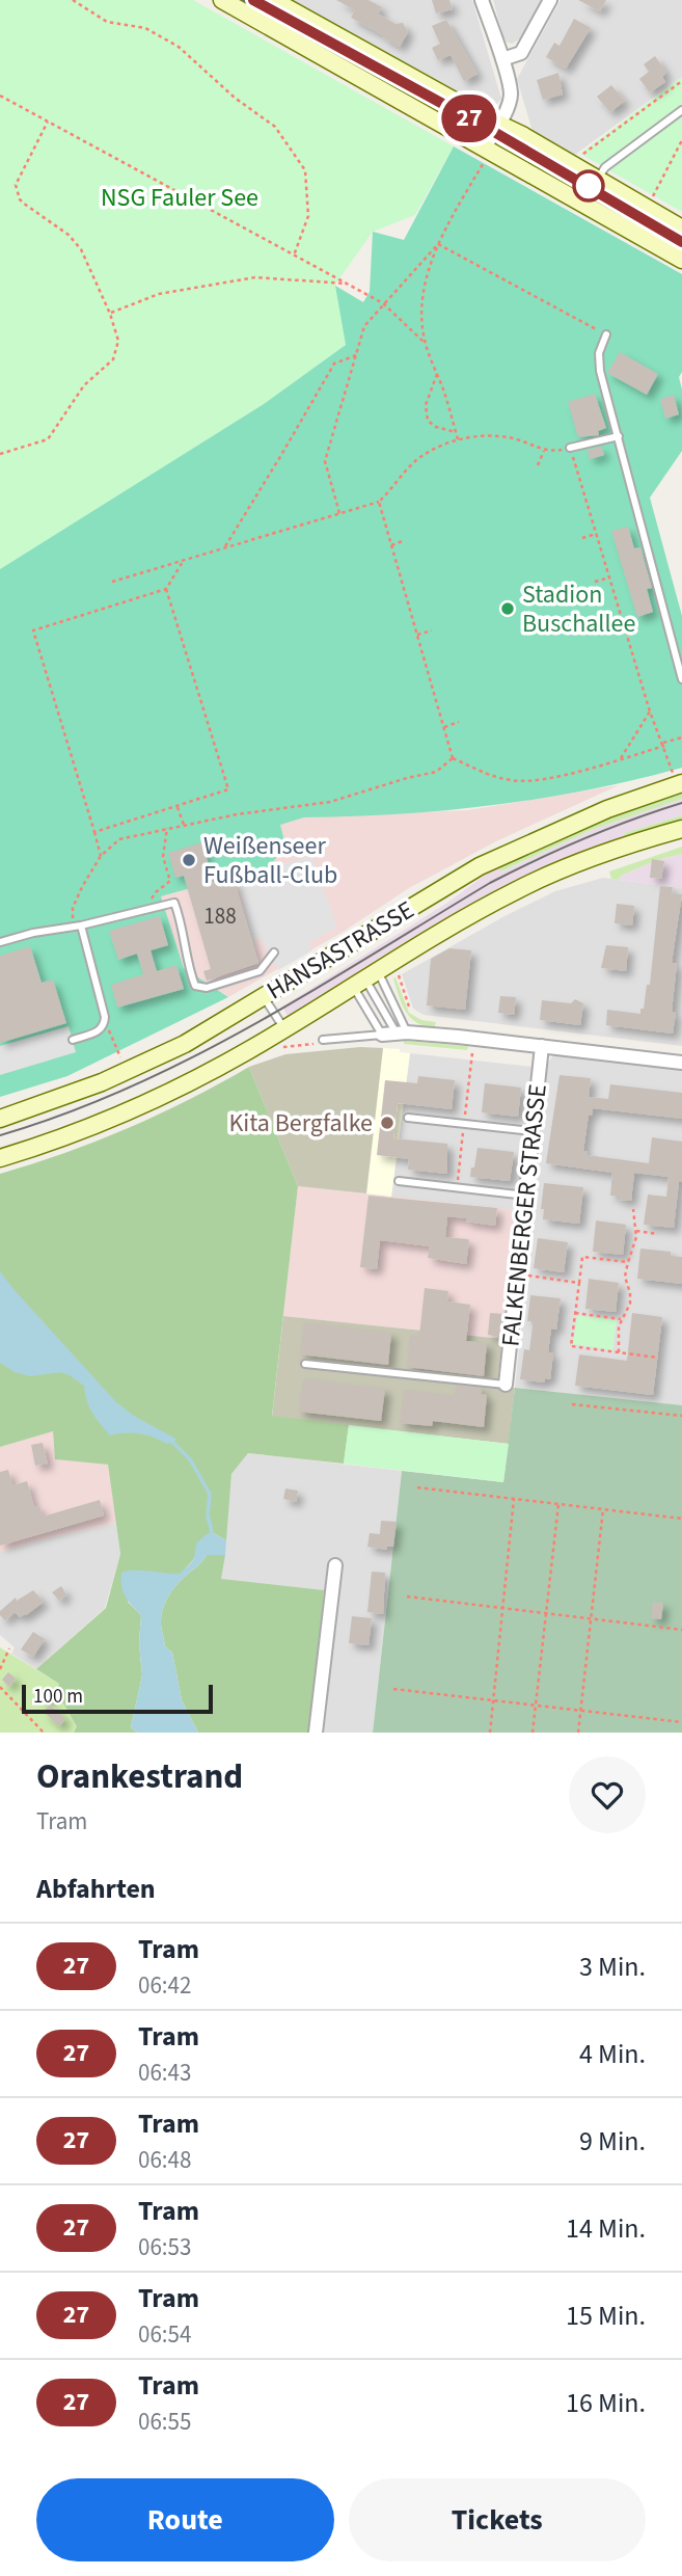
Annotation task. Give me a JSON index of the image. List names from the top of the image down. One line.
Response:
{"streets":{"main road":["HANSASTRASSE"],"street":["FALKENBERGER STRASSE"]},"parks":["NSG Fauler See"],"places":["Stadion Buschallee","Weißenseer Fußball-Club","Kita Bergfalke"],"lines":["tram line 27"],"house_numbers":["188"],"scale_bar":"100 m","page":{"on_map":"27","scale":"100 m","heading":[["Orankestrand","Tram"],"Abfahrten"],"list":[{"mark":"27","name":"Tram","note":"06:42","value":"3 Min."},{"mark":"27","name":"Tram","note":"06:43","value":"4 Min."},{"mark":"27","name":"Tram","note":"06:48","value":"9 Min."},{"mark":"27","name":"Tram","note":"06:53","value":"14 Min."},{"mark":"27","name":"Tram","note":"06:54","value":"15 Min."},{"mark":"27","name":"Tram","note":"06:55","value":"16 Min."}],"buttons":["Route","Tickets"]}}
